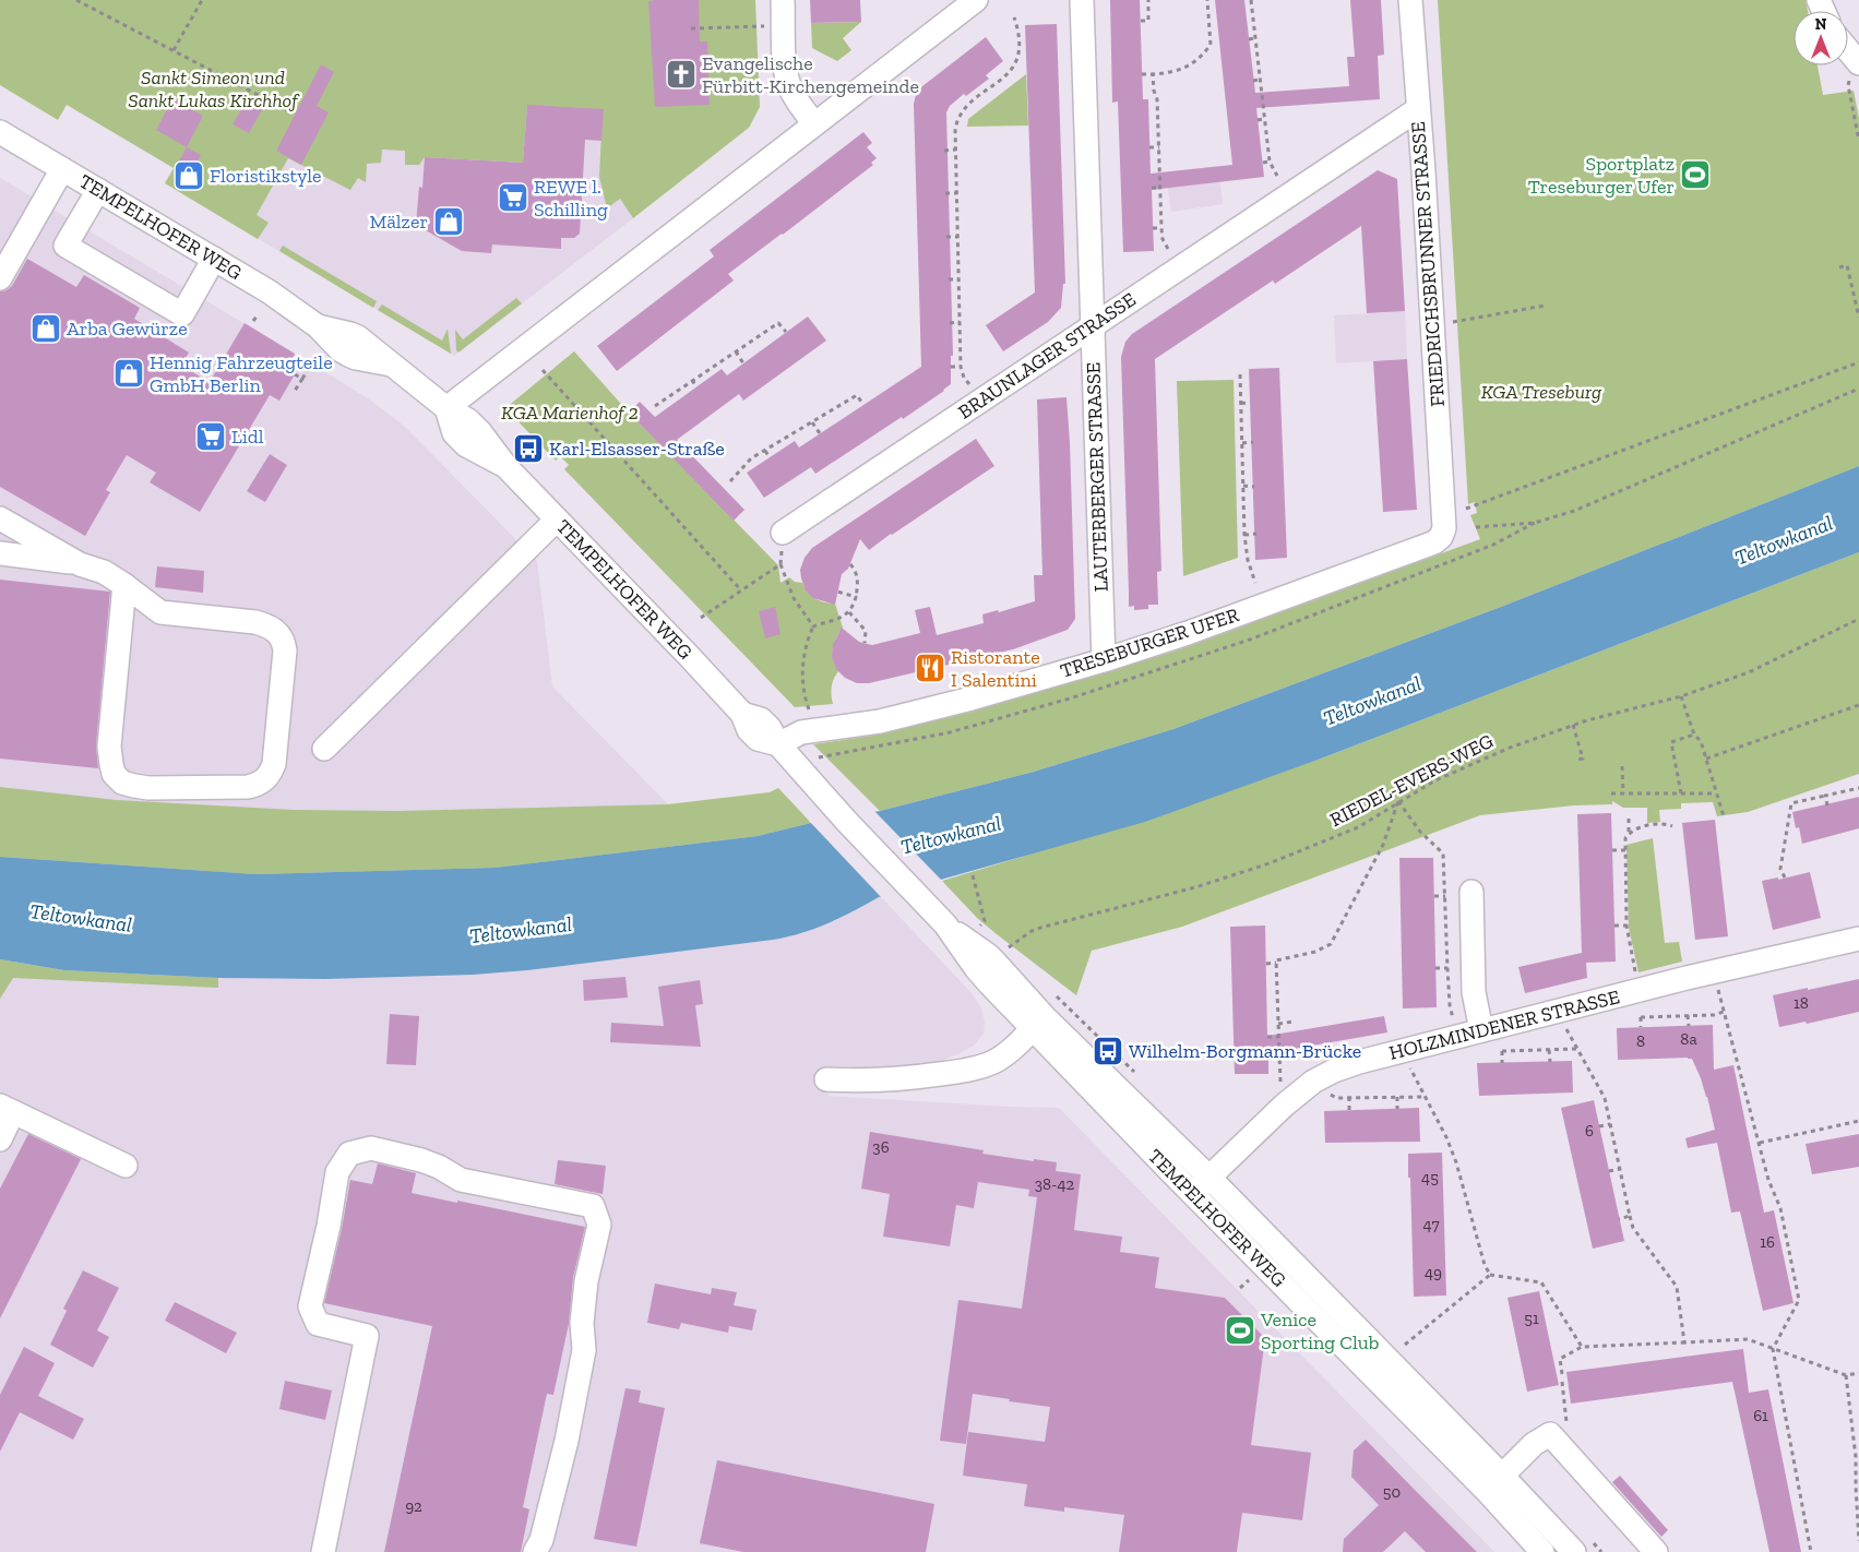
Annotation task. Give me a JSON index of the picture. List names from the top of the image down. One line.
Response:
{"streets":{"street":["TEMPELHOFER WEG","FRIEDRICHSBRUNNER STRASSE","BRAUNLAGER STRASSE","LAUTERBERGER STRASSE","TRESEBURGER UFER","HOLZMINDENER STRASSE"],"path":["RIEDEL-EVERS-WEG"]},"crossings":[["TEMPELHOFER WEG","TRESEBURGER UFER"],["TEMPELHOFER WEG","HOLZMINDENER STRASSE"],["FRIEDRICHSBRUNNER STRASSE","BRAUNLAGER STRASSE"],["FRIEDRICHSBRUNNER STRASSE","TRESEBURGER UFER"],["BRAUNLAGER STRASSE","LAUTERBERGER STRASSE"],["LAUTERBERGER STRASSE","TRESEBURGER UFER"]],"water":["Teltowkanal"],"parks":["Sankt Simeon und Sankt Lukas Kirchhof","KGA Treseburg","KGA Marienhof 2"],"places":{"church":["Evangelische Fürbitt-Kirchengemeinde"],"sports":["Sportplatz Treseburger Ufer","Venice Sporting Club"],"shop":["Floristikstyle","Mälzer","Arba Gewürze","Hennig Fahrzeugteile GmbH Berlin"],"supermarket":["REWE l. Schilling","Lidl"],"bus stop":["Karl-Elsasser-Straße","Wilhelm-Borgmann-Brücke"],"restaurant":["Ristorante I Salentini"]},"house_numbers":["18","8a","8","6","36","45","38-42","47","16","49","51","61","50","92"],"north":"top"}
